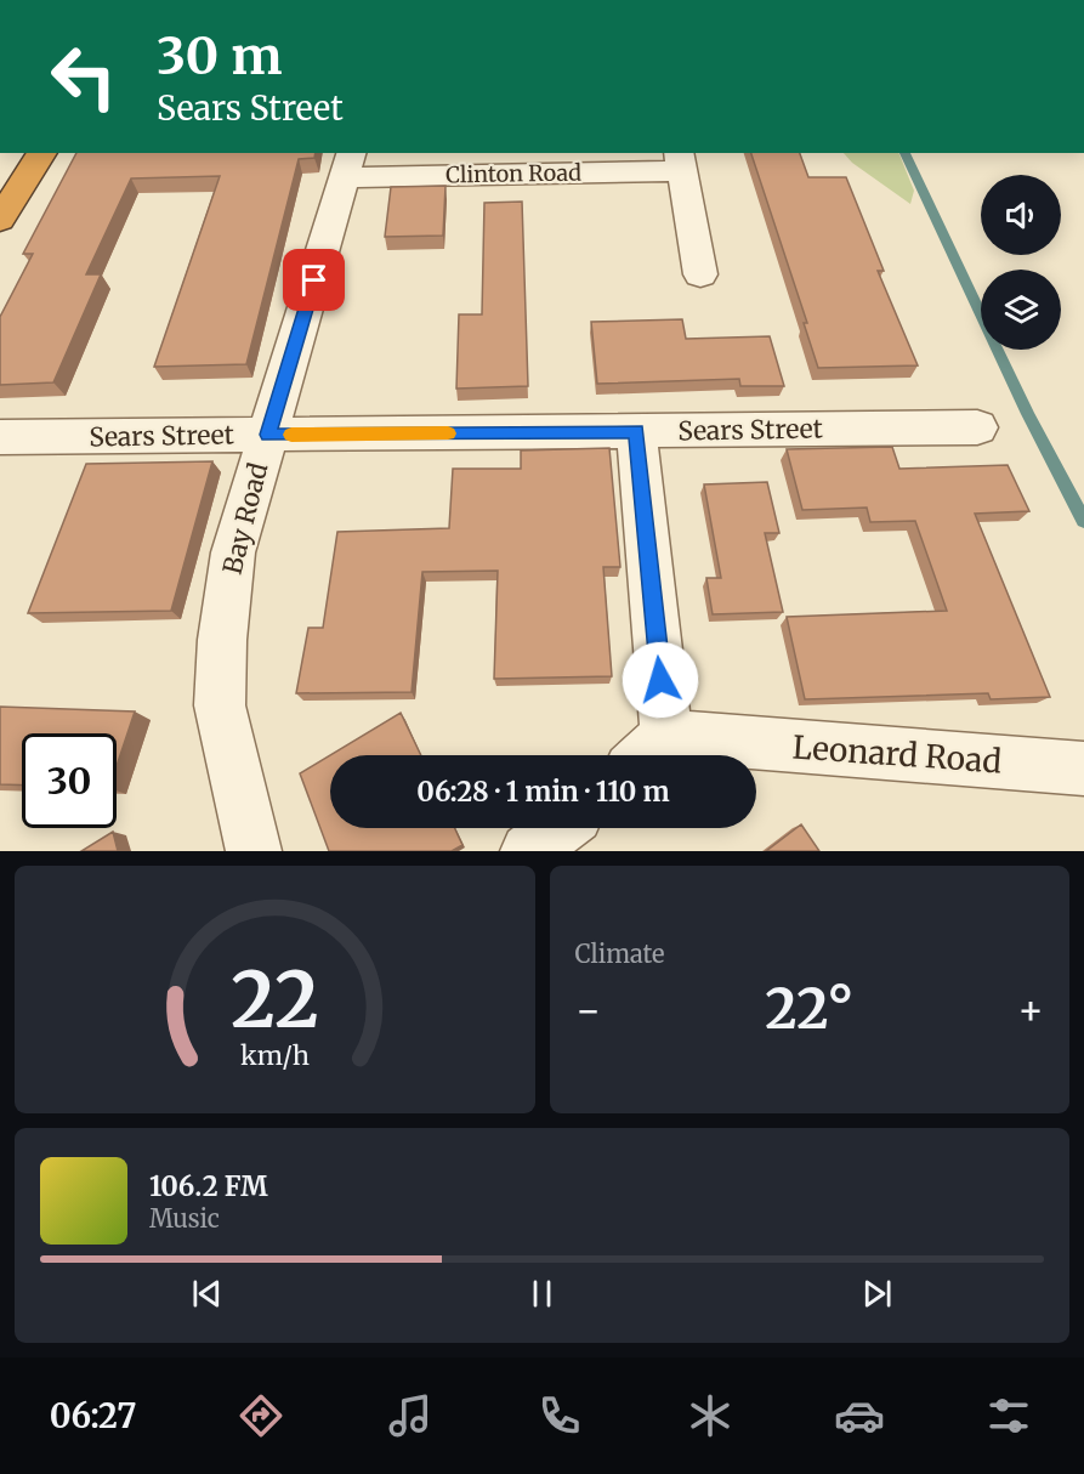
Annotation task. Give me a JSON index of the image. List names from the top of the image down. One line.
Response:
{"streets":{"street":["Clinton Road","Sears Street","Bay Road","Leonard Road"]},"crossings":[["Clinton Road","Bay Road"],["Sears Street","Bay Road"]],"page":{"turn":["30 m","Sears Street"],"limit":"30","trip":"06:28 · 1 min · 110 m","tile":"Climate","heat":["−","22°","+"],"song":["106.2 FM","Music"],"tabs":"06:27","gauge":["22","km/h"]}}
